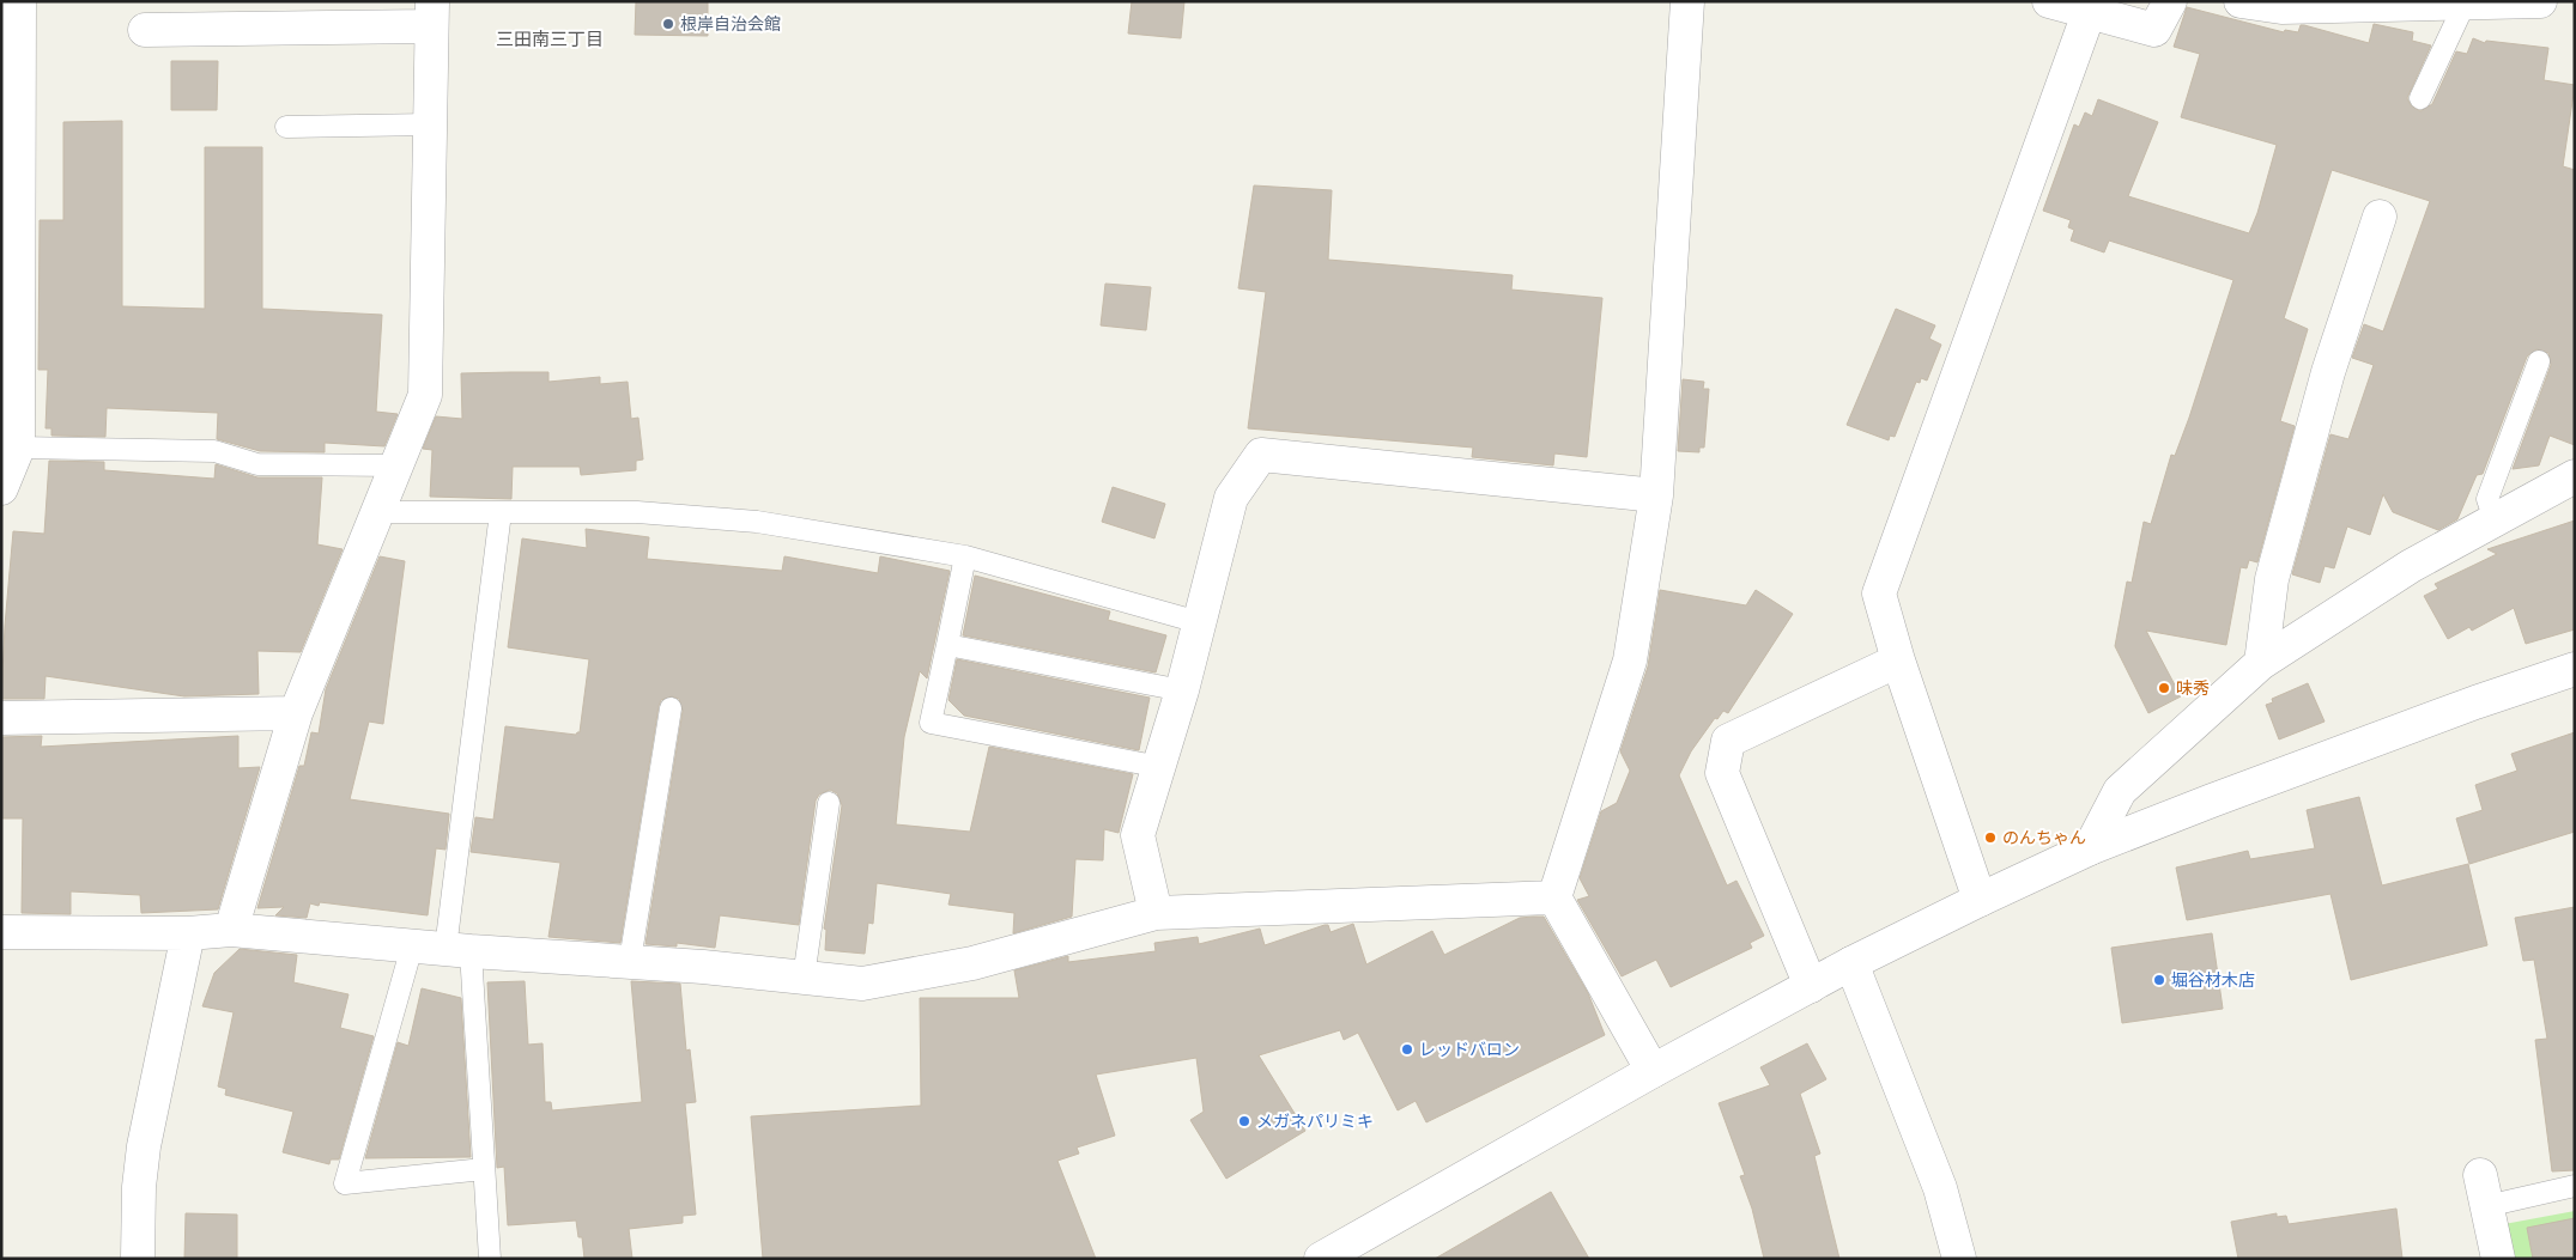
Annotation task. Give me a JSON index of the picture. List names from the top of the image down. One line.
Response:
{"districts":["三田南三丁目"],"places":["根岸自治会館","味秀","のんちゃん","堀谷材木店","レッドバロン","メガネパリミキ"]}
